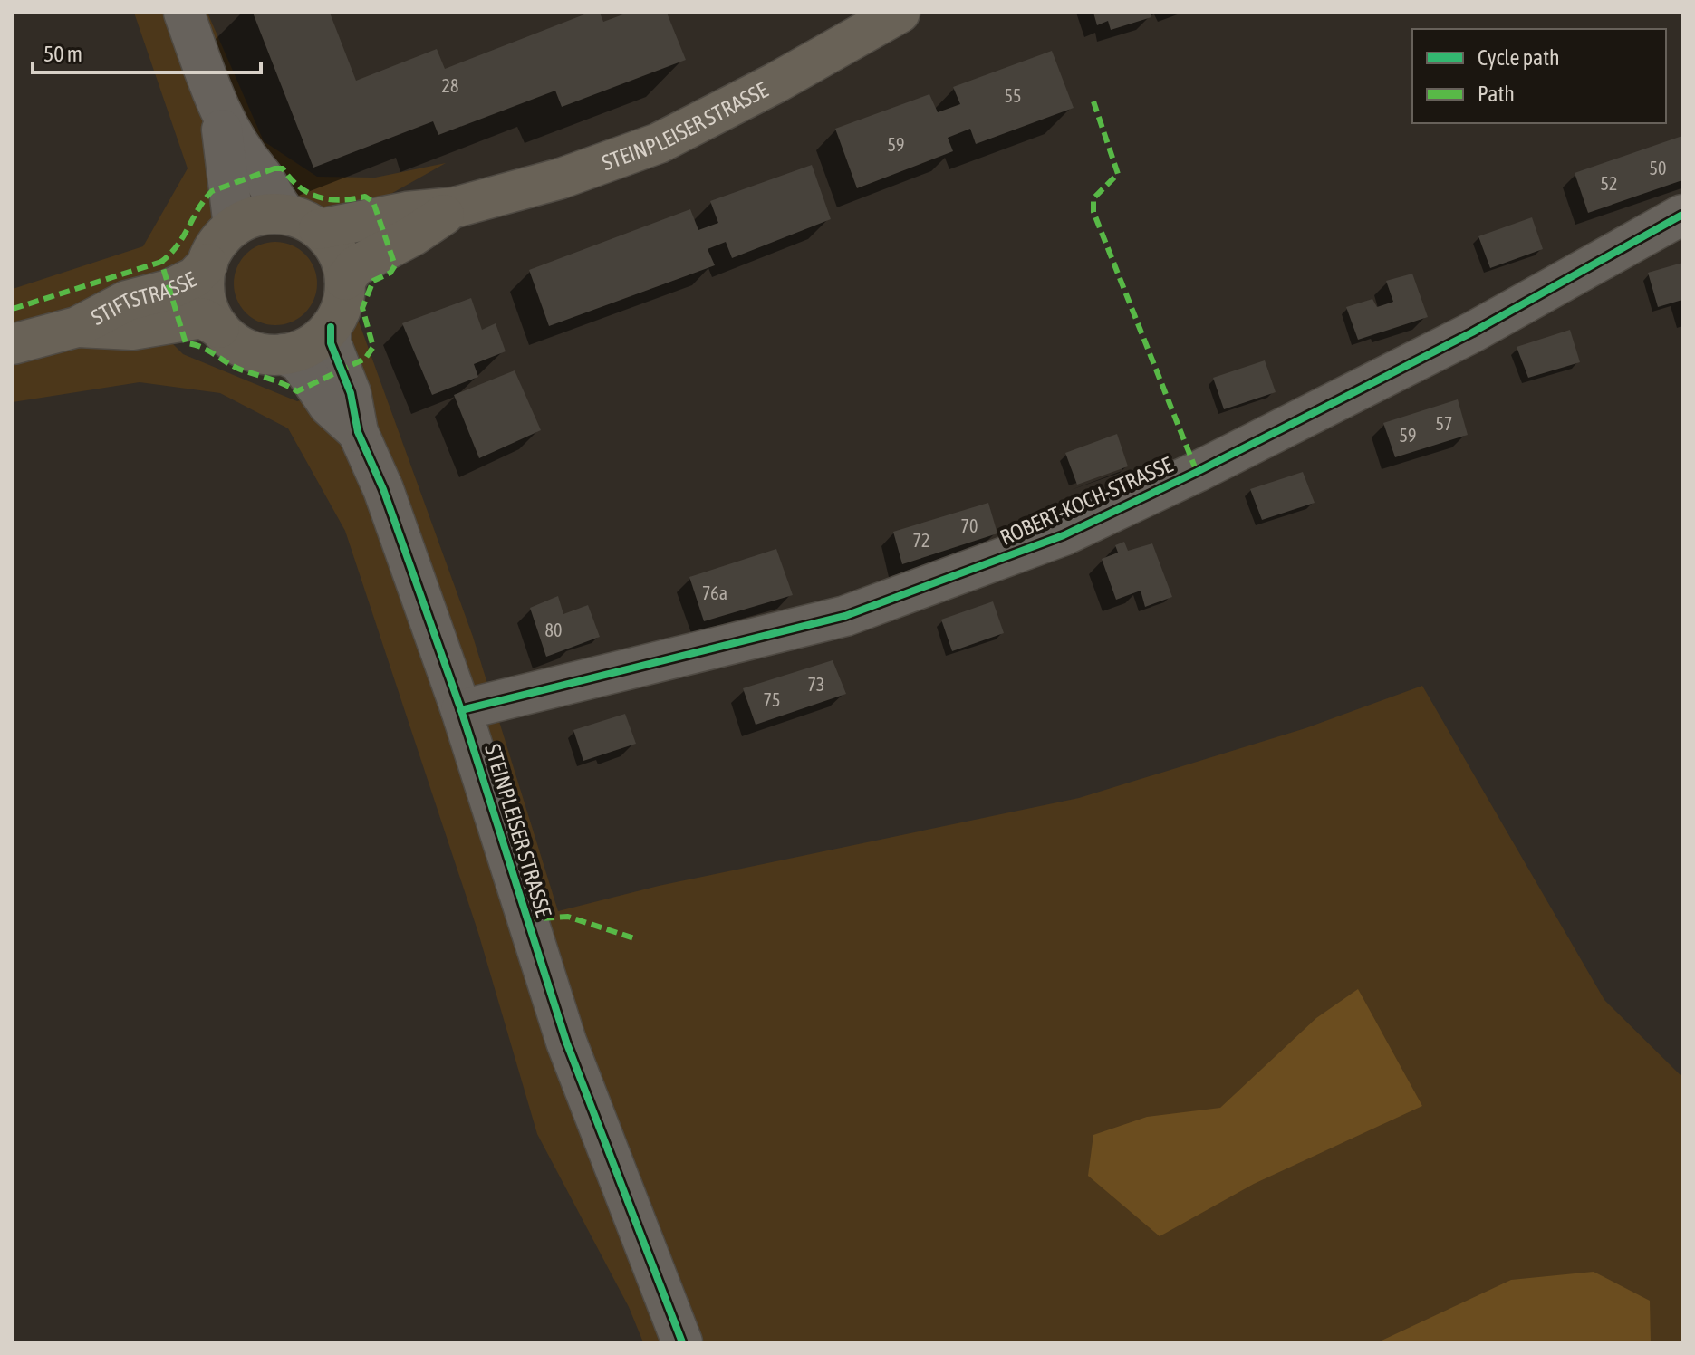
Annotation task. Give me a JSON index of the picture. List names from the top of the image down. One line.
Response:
{"streets":{"main road":["STEINPLEISER STRASSE","STIFTSTRASSE"],"street":["ROBERT-KOCH-STRASSE"]},"crossings":[["STEINPLEISER STRASSE","STIFTSTRASSE"],["STEINPLEISER STRASSE","ROBERT-KOCH-STRASSE"]],"house_numbers":["28","55","59","50","52","57","59","70","72","76a","80","73","75"],"legend":["Cycle path","Path"],"scale_bar":"50 m"}
